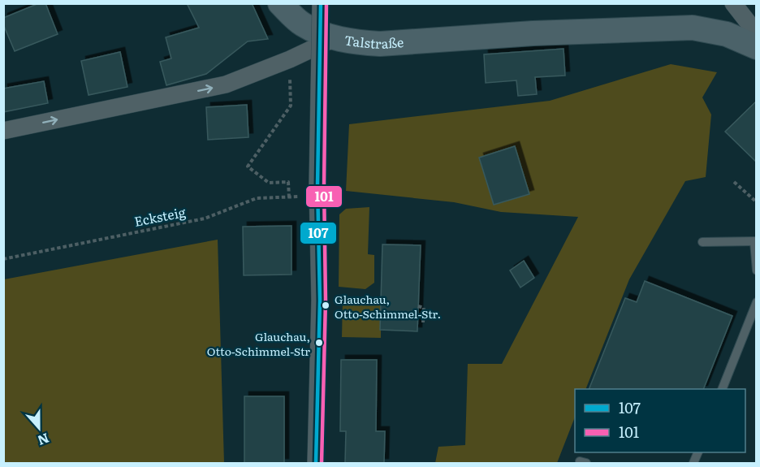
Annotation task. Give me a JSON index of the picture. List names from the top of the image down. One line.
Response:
{"streets":{"street":["Talstraße"],"path":["Ecksteig"]},"one_way":["Talstraße"],"places":["Glauchau, Otto-Schimmel-Str.","Glauchau, Otto-Schimmel-Str"],"lines":["transit line 107","transit line 101"],"legend":["107","101"],"north":"bottom"}
